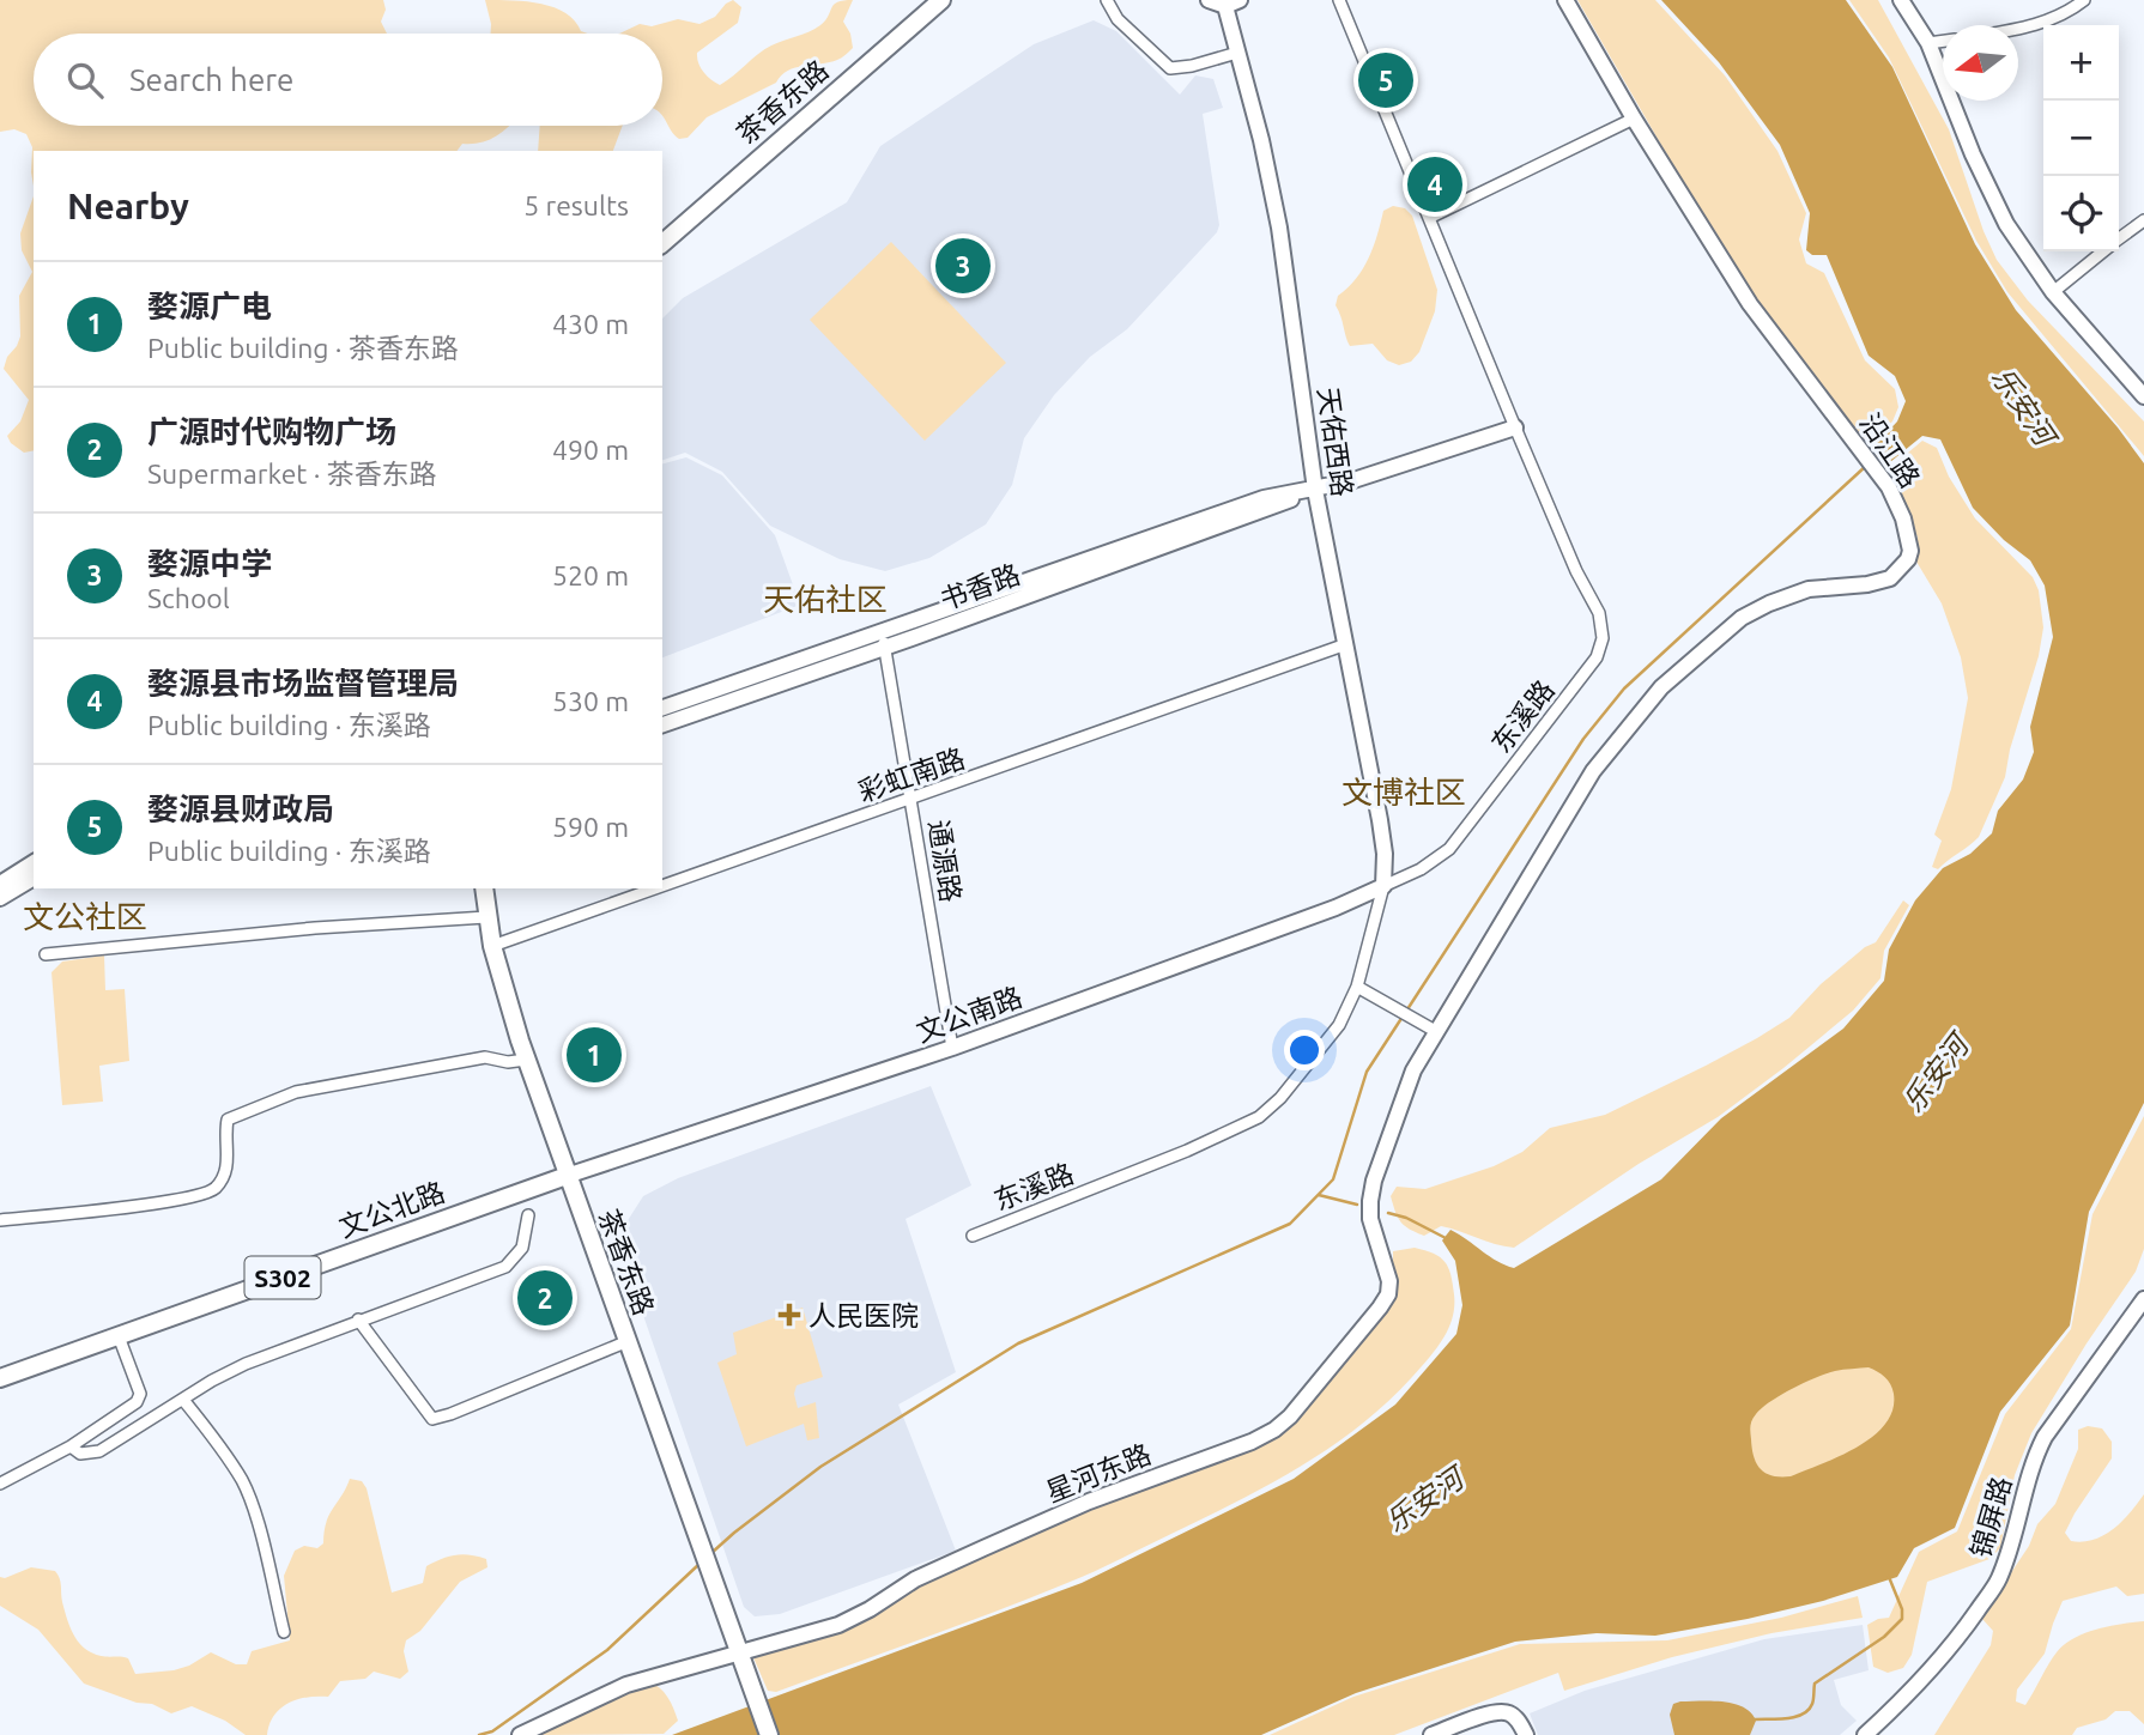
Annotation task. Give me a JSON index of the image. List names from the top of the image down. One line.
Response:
{"streets":{"main road":["茶香东路","文公北路","S302"],"street":["天佑西路","沿江路","书香路","东溪路","彩虹南路","通源路","文公南路","星河东路","锦屏路"]},"crossings":[["茶香东路","彩虹南路"],["茶香东路","文公南路"],["茶香东路","文公北路"],["茶香东路","星河东路"],["天佑西路","书香路"],["天佑西路","东溪路"],["天佑西路","彩虹南路"],["天佑西路","文公南路"],["沿江路","星河东路"],["书香路","东溪路"],["书香路","通源路"],["东溪路","文公南路"],["彩虹南路","通源路"],["通源路","文公南路"],["文公南路","文公北路"]],"districts":["天佑社区","文博社区","文公社区"],"water":["乐安河"],"places":{"health":["人民医院"]},"north":"left","page":{"map_buttons":["+","−"],"search":"Search here","pins":["5","4","3","1","2"],"heading":["Nearby","5 results"],"list":[{"mark":"1","name":"婺源广电","note":"Public building · 茶香东路","value":"430 m"},{"mark":"2","name":"广源时代购物广场","note":"Supermarket · 茶香东路","value":"490 m"},{"mark":"3","name":"婺源中学","note":"School","value":"520 m"},{"mark":"4","name":"婺源县市场监督管理局","note":"Public building · 东溪路","value":"530 m"},{"mark":"5","name":"婺源县财政局","note":"Public building · 东溪路","value":"590 m"}]}}
